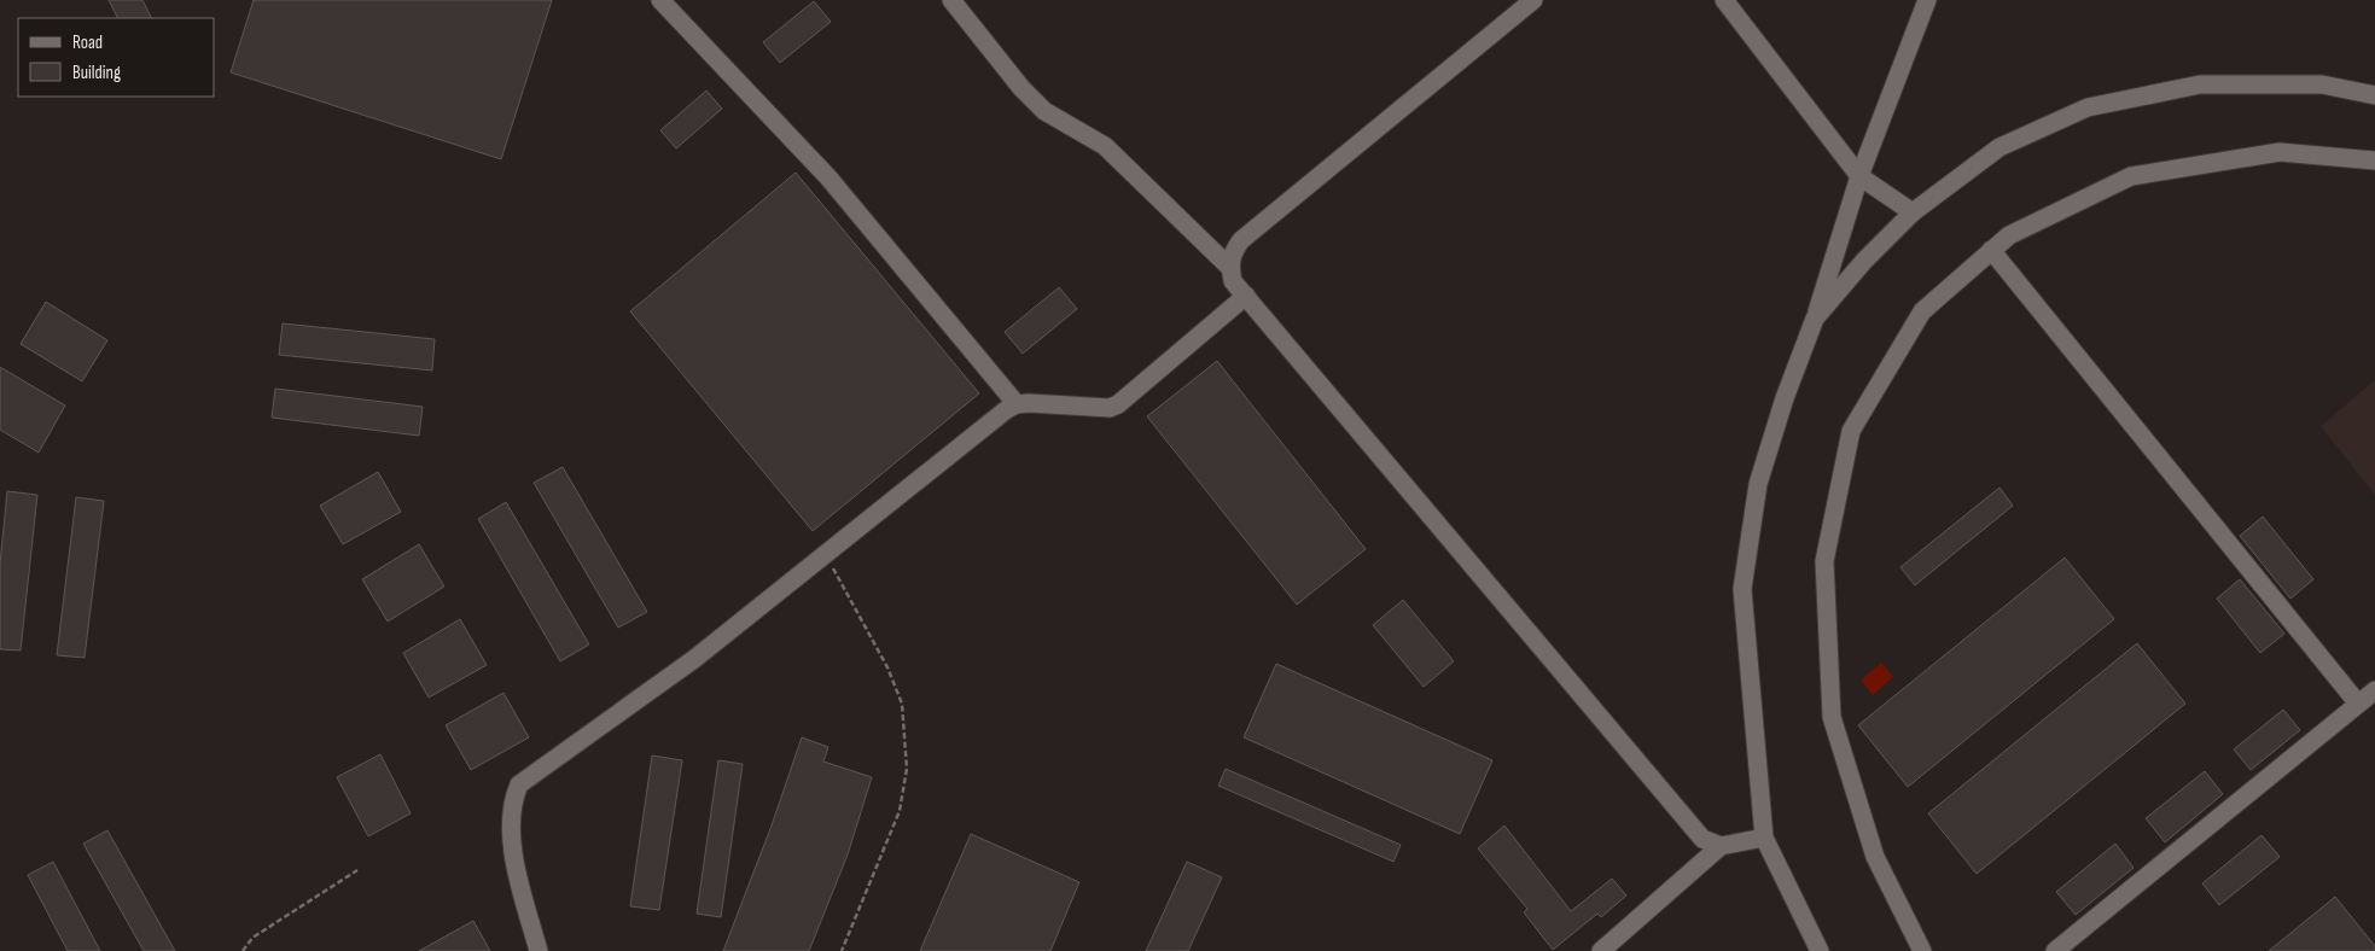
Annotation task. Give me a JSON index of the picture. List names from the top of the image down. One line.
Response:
{"legend":["Road","Building"]}
